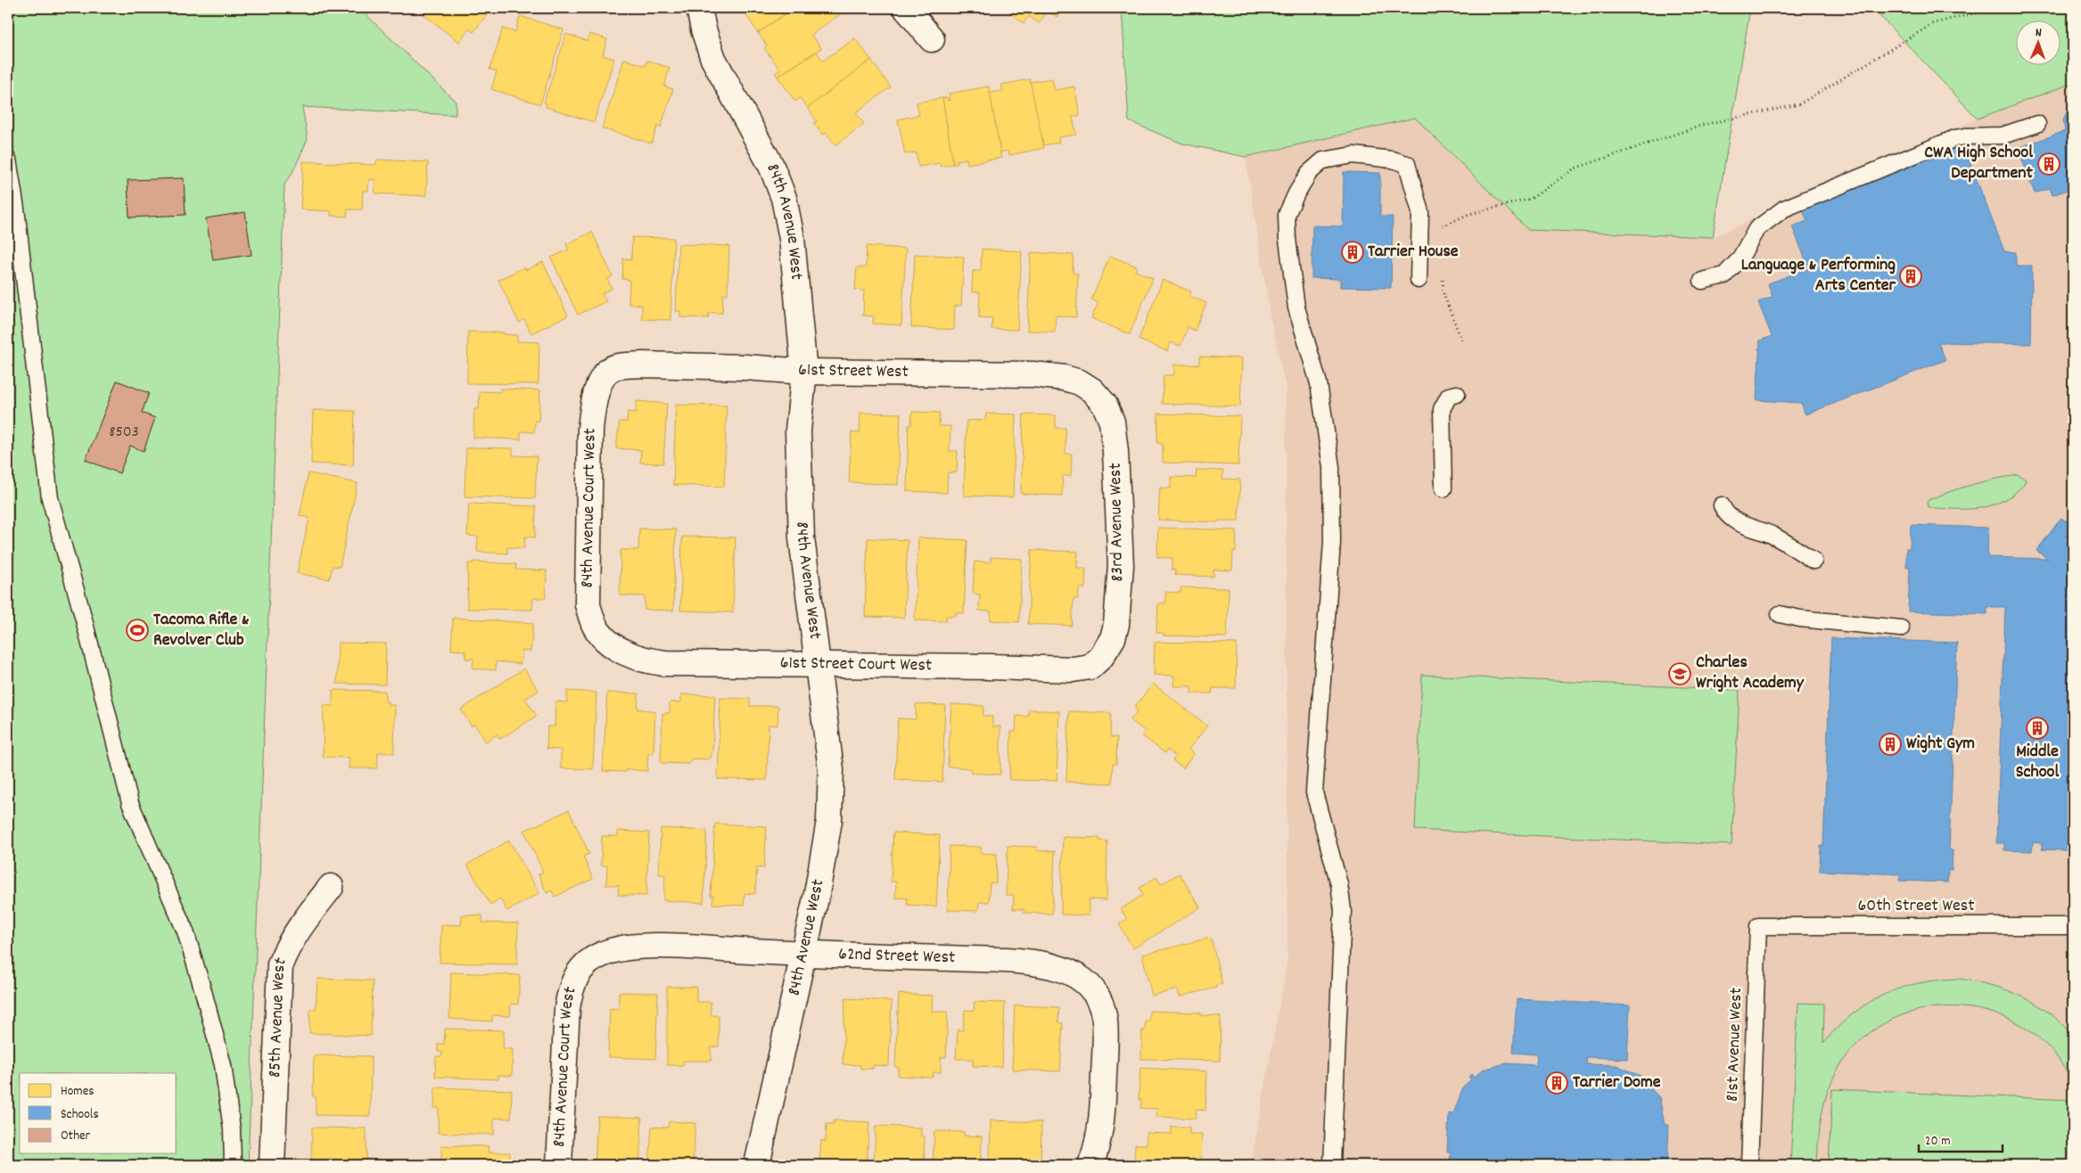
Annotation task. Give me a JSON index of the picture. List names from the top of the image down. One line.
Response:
{"streets":{"street":["84th Avenue West","61st Street West","84th Avenue Court West","83rd Avenue West","61st Street Court West","62nd Street West","85th Avenue West"],"lane":["60th Street West","81st Avenue West"]},"crossings":[["84th Avenue West","61st Street West"],["84th Avenue West","61st Street Court West"],["84th Avenue West","62nd Street West"],["61st Street West","84th Avenue Court West"],["61st Street West","83rd Avenue West"],["84th Avenue Court West","61st Street Court West"],["84th Avenue Court West","62nd Street West"],["83rd Avenue West","61st Street Court West"],["60th Street West","81st Avenue West"]],"places":{"building":["CWA High School Department","Tarrier House","Language & Performing Arts Center","Middle School","Wight Gym","Tarrier Dome"],"sports":["Tacoma Rifle & Revolver Club"],"school or university":["Charles Wright Academy"]},"house_numbers":["8503"],"legend":["Homes","Schools","Other"],"scale_bar":"20 m","north":"top"}
